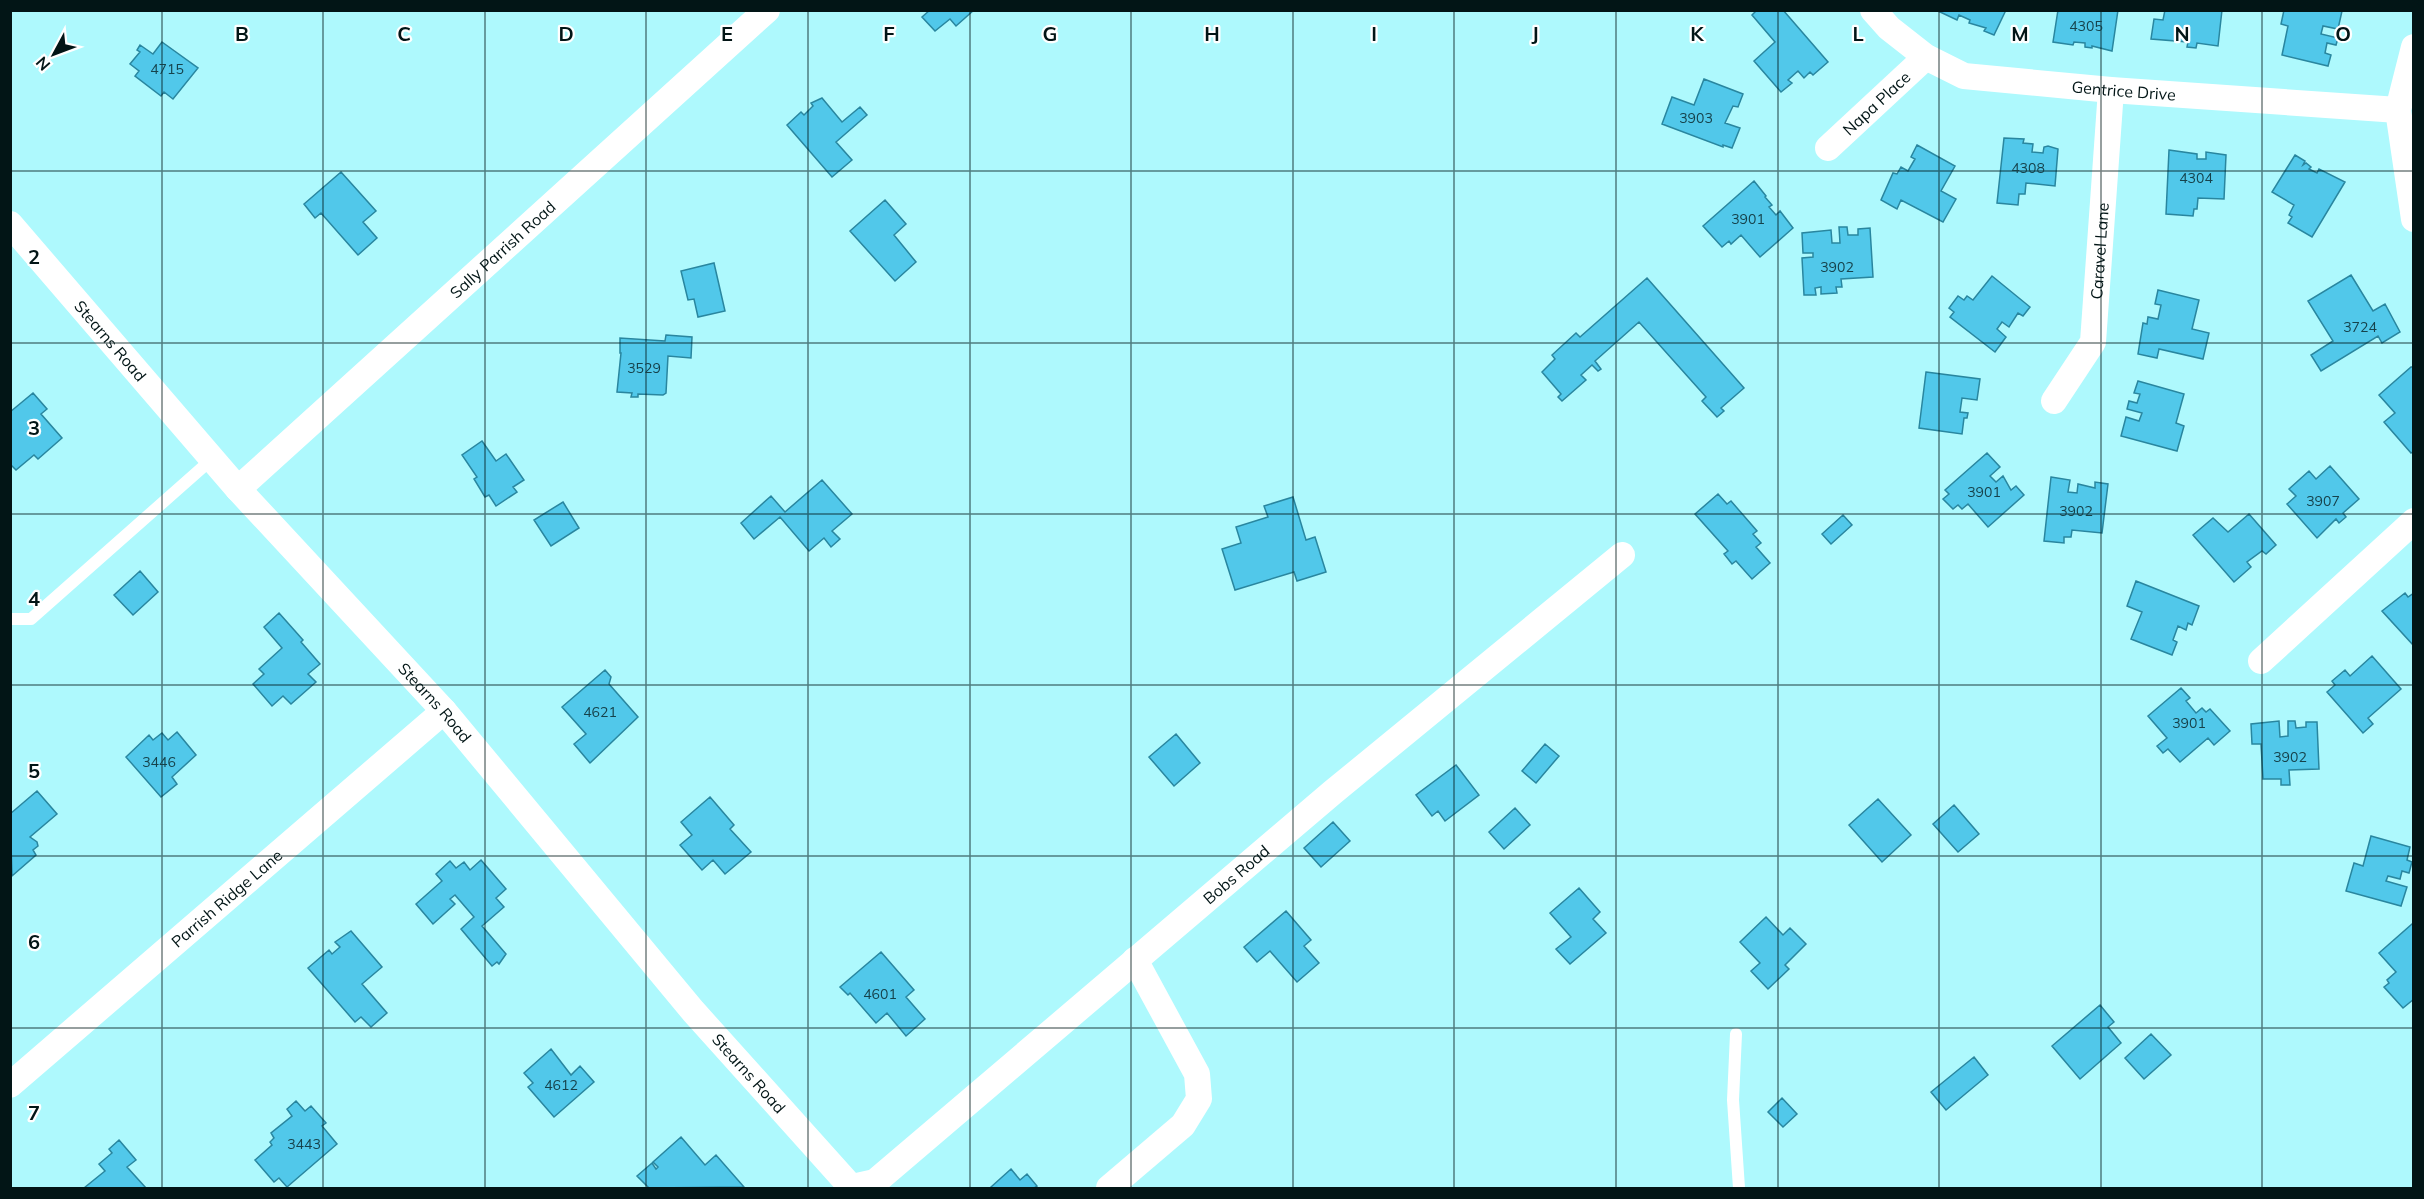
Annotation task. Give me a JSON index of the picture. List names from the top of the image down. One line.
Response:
{"streets":{"street":["Gentrice Drive","Napa Place","Sally Parrish Road","Caravel Lane","Stearns Road","Bobs Road","Parrish Ridge Lane"]},"crossings":[["Gentrice Drive","Napa Place"],["Gentrice Drive","Caravel Lane"],["Sally Parrish Road","Stearns Road"],["Stearns Road","Bobs Road"],["Stearns Road","Parrish Ridge Lane"]],"house_numbers":["4305","4715","3903","4308","4304","3901","3902","3724","3529","3901","3907","3902","4621","3901","3902","3446","4601","4612","3443"],"north":"bottom left","grid":{"columns":["B","C","D","E","F","G","H","I","J","K","L","M","N","O"],"rows":["2","3","4","5","6","7"]}}
